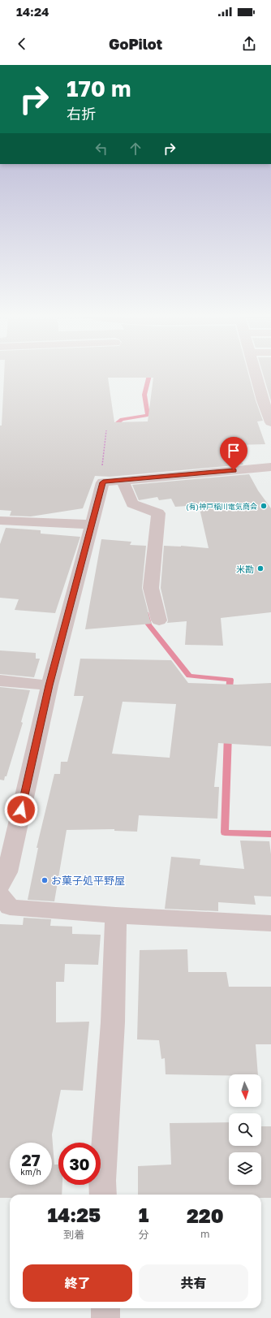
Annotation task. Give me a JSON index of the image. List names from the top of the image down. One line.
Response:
{"places":["(有)神戸稲川電気商会","米勘","お菓子処平野屋"],"north":"bottom","page":{"status":"14:24","header":"GoPilot","turn":["170 m","右折"],"speed":"27 km/h","limit":"30","eta":["14:25","到着","1","分","220","m"],"buttons":["終了","共有"]}}
